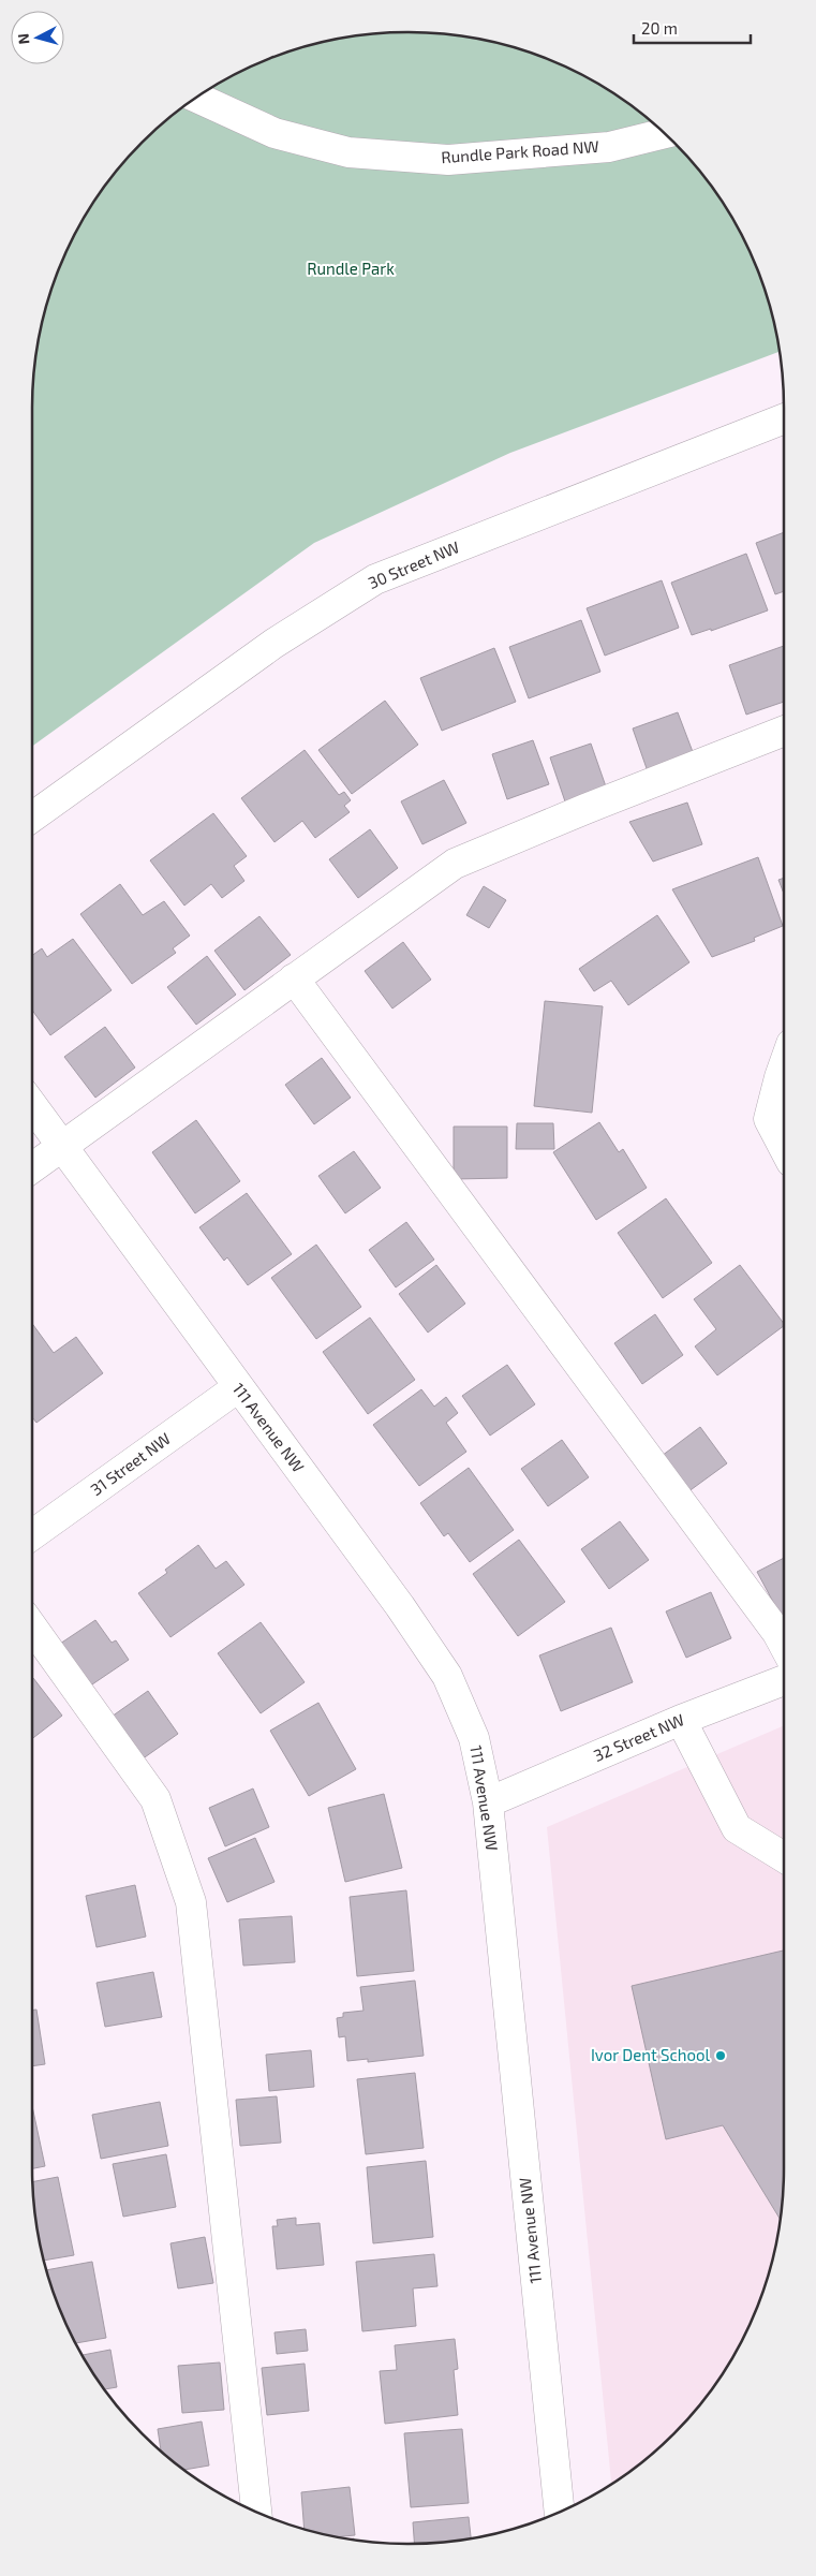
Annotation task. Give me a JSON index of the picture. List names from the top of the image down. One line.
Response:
{"streets":{"street":["Rundle Park Road NW","30 Street NW","111 Avenue NW","31 Street NW","32 Street NW"]},"crossings":[["111 Avenue NW","31 Street NW"],["111 Avenue NW","32 Street NW"]],"parks":["Rundle Park"],"places":["Ivor Dent School"],"scale_bar":"20 m","north":"left"}
